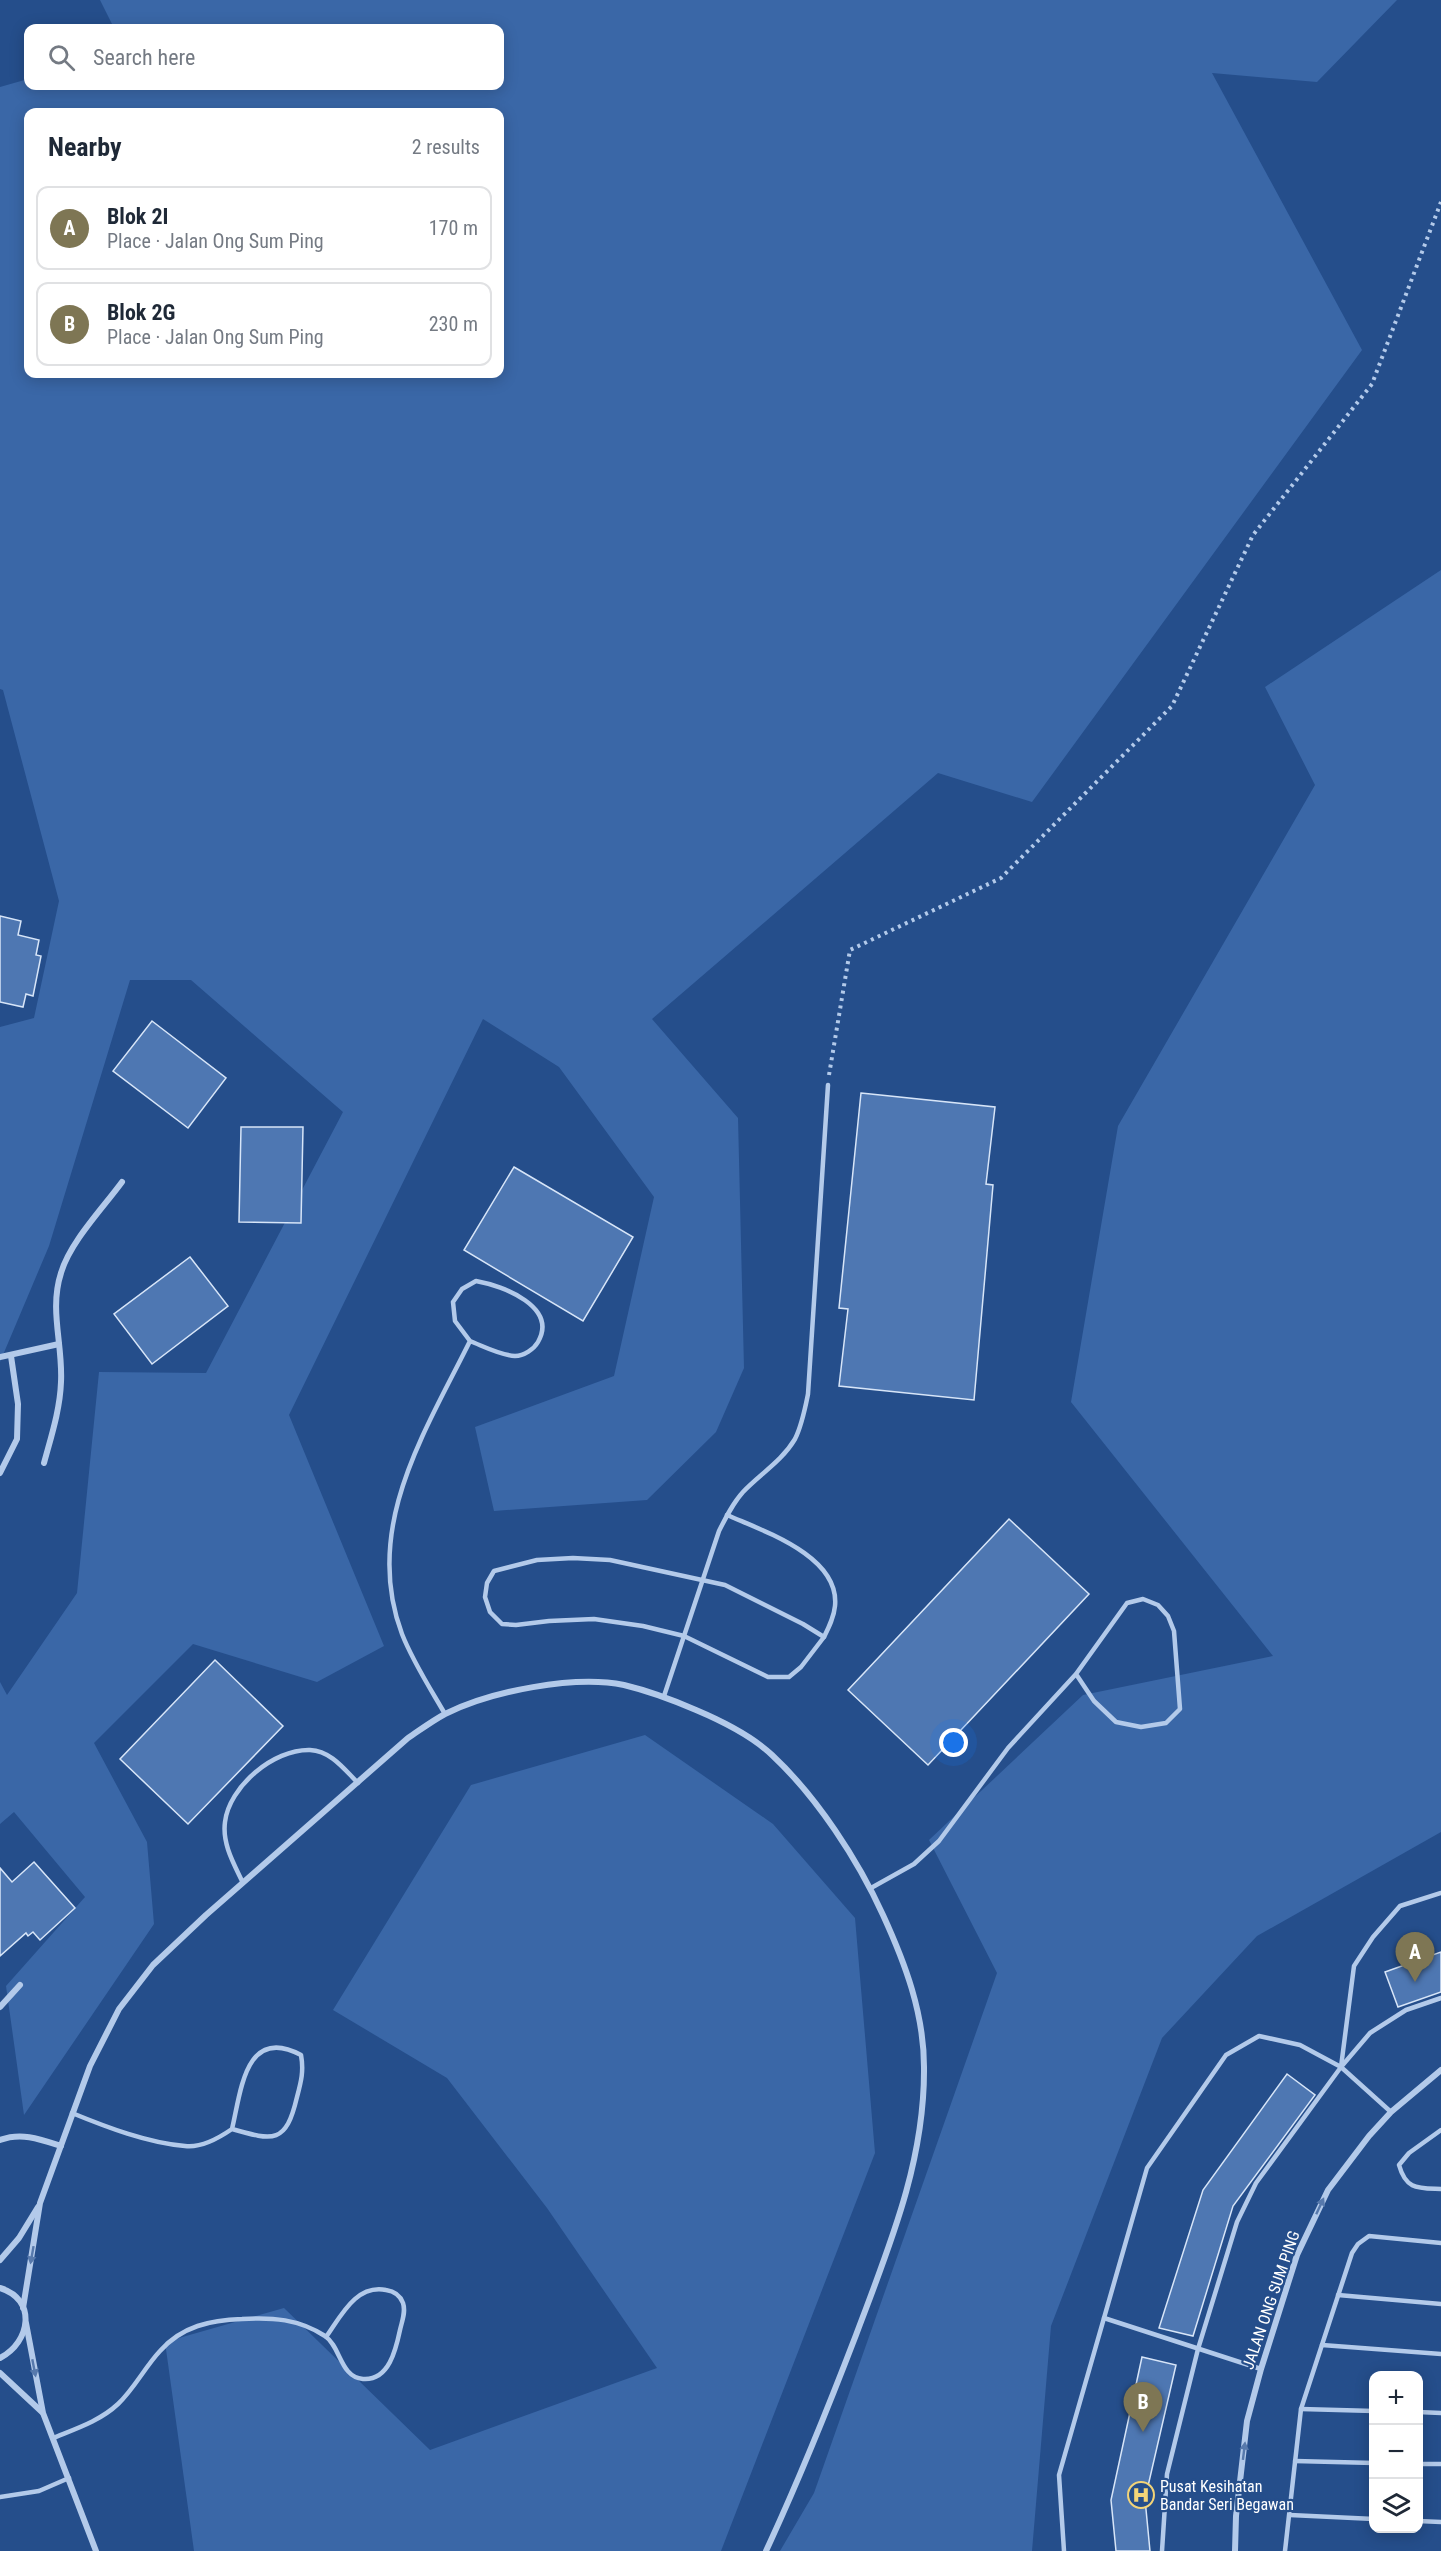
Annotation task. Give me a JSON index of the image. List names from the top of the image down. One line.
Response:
{"streets":{"street":["JALAN ONG SUM PING"]},"one_way":["JALAN ONG SUM PING"],"places":{"hospital":["Pusat Kesihatan Bandar Seri Begawan"]},"page":{"search":"Search here","heading":["Nearby","2 results"],"list":[{"mark":"A","name":"Blok 2I","note":"Place · Jalan Ong Sum Ping","value":"170 m"},{"mark":"B","name":"Blok 2G","note":"Place · Jalan Ong Sum Ping","value":"230 m"}],"pins":["A","B"],"map_buttons":["+","−"]}}
